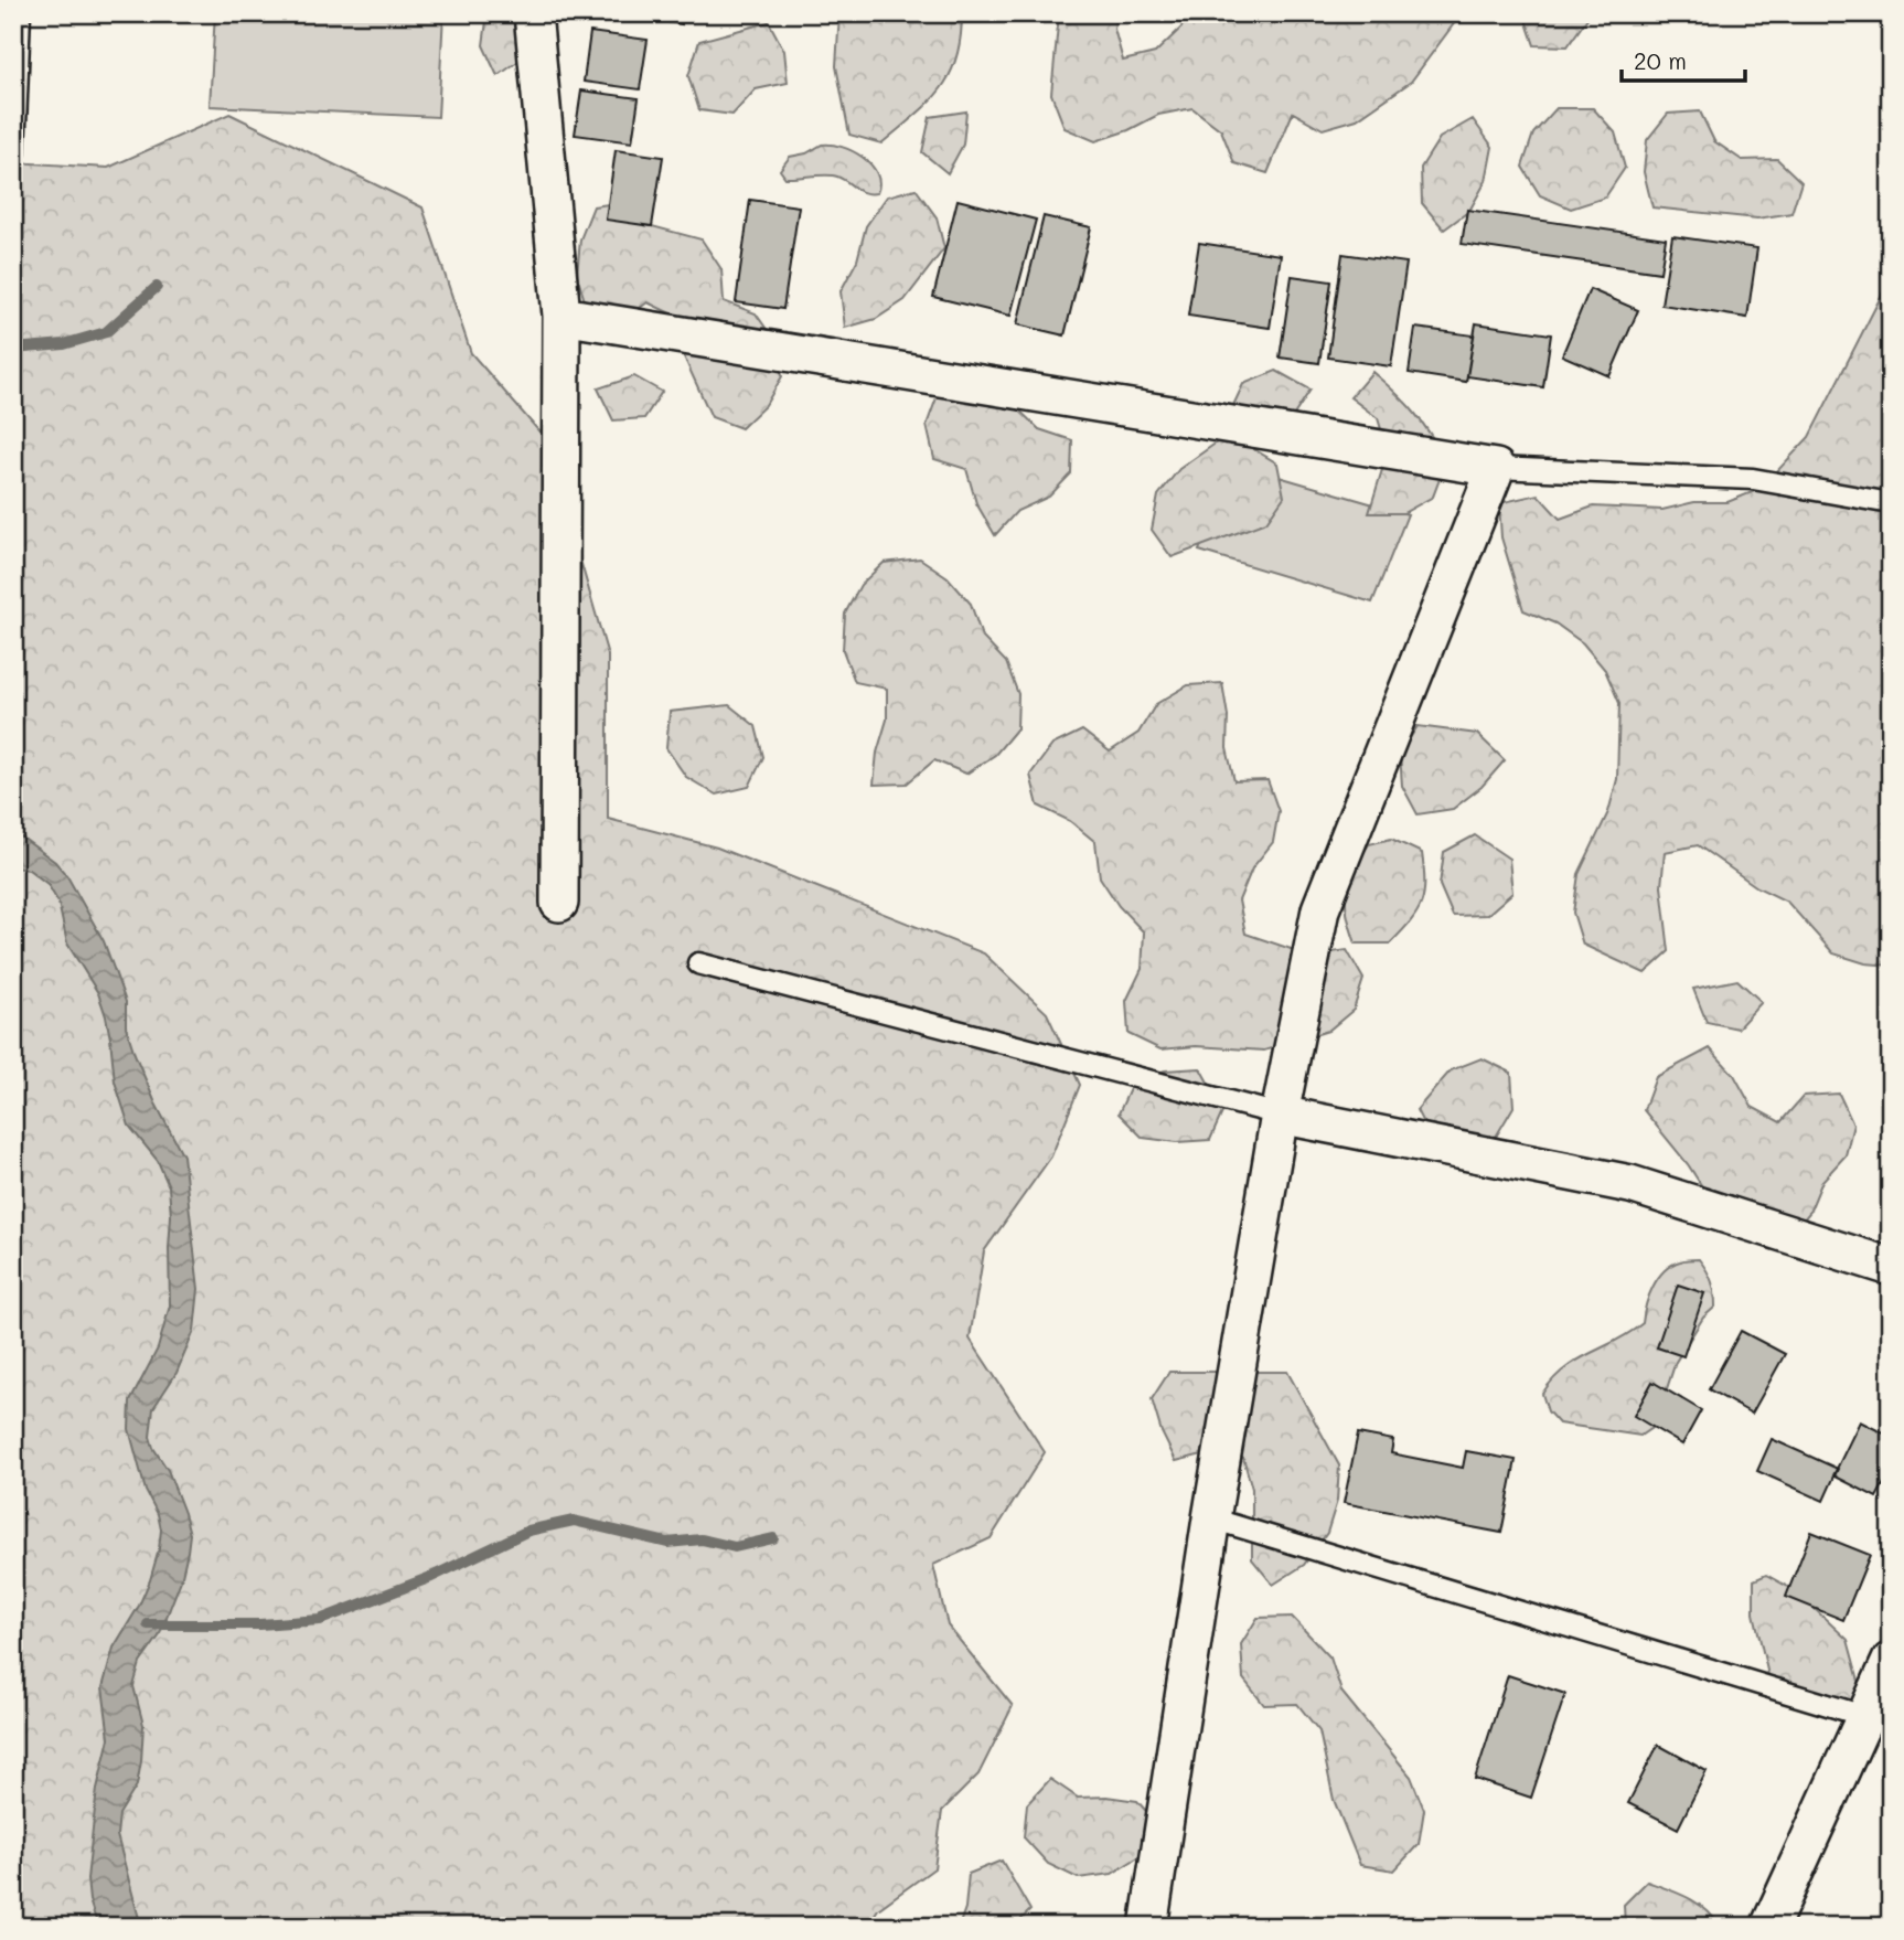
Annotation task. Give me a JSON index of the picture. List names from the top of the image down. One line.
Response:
{"scale_bar":"20 m"}
